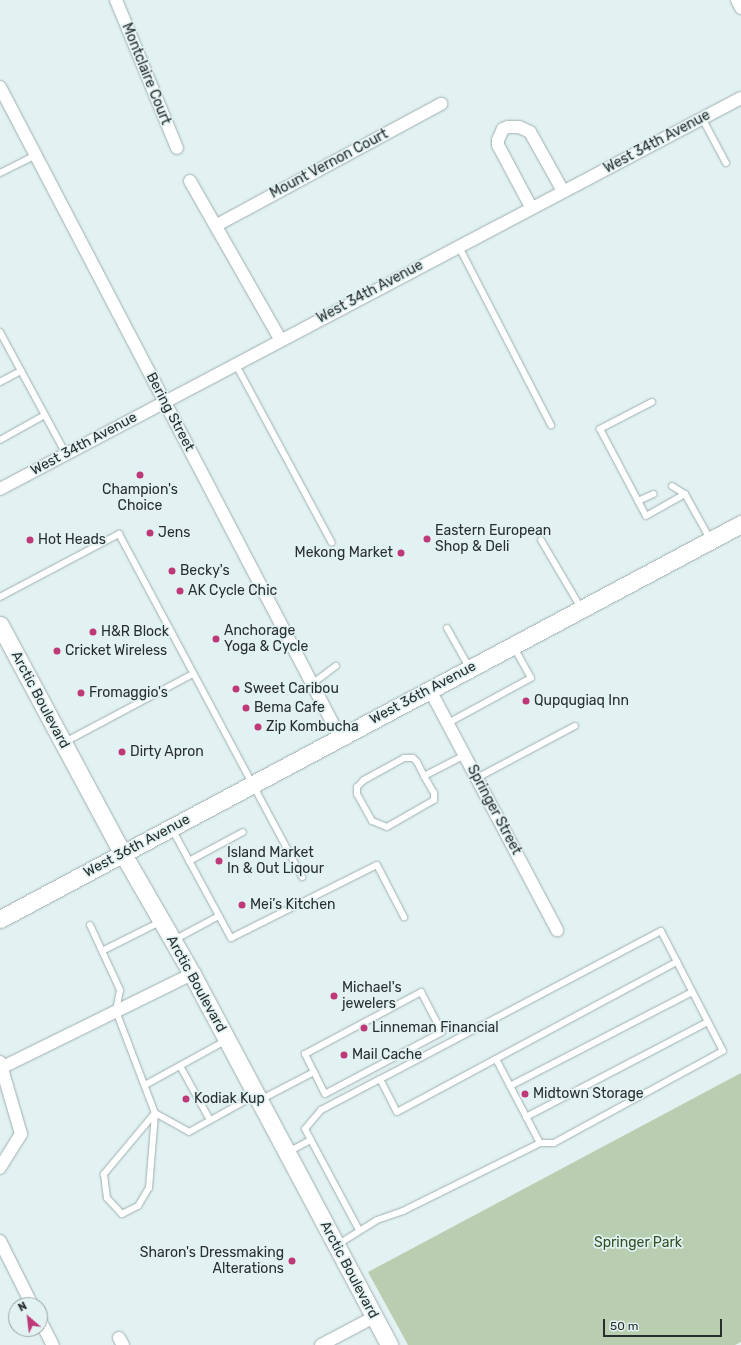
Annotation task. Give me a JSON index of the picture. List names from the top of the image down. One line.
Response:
{"streets":{"main road":["West 36th Avenue","Arctic Boulevard"],"street":["Montclaire Court","West 34th Avenue","Mount Vernon Court","Bering Street","Springer Street"]},"crossings":[["West 34th Avenue","Bering Street"],["Bering Street","West 36th Avenue"],["West 36th Avenue","Arctic Boulevard"],["West 36th Avenue","Springer Street"]],"parks":["Springer Park"],"places":["Champion's Choice","Jens","Eastern European Shop & Deli","Hot Heads","Mekong Market","Becky's","AK Cycle Chic","H&R Block","Anchorage Yoga & Cycle","Cricket Wireless","Sweet Caribou","Fromaggio's","Qupqugiaq Inn","Bema Cafe","Zip Kombucha","Dirty Apron","Island Market In & Out Liqour","Mei’s Kitchen","Michael's jewelers","Linneman Financial","Mail Cache","Midtown Storage","Kodiak Kup","Sharon's Dressmaking Alterations"],"scale_bar":"50 m","north":"top left"}
